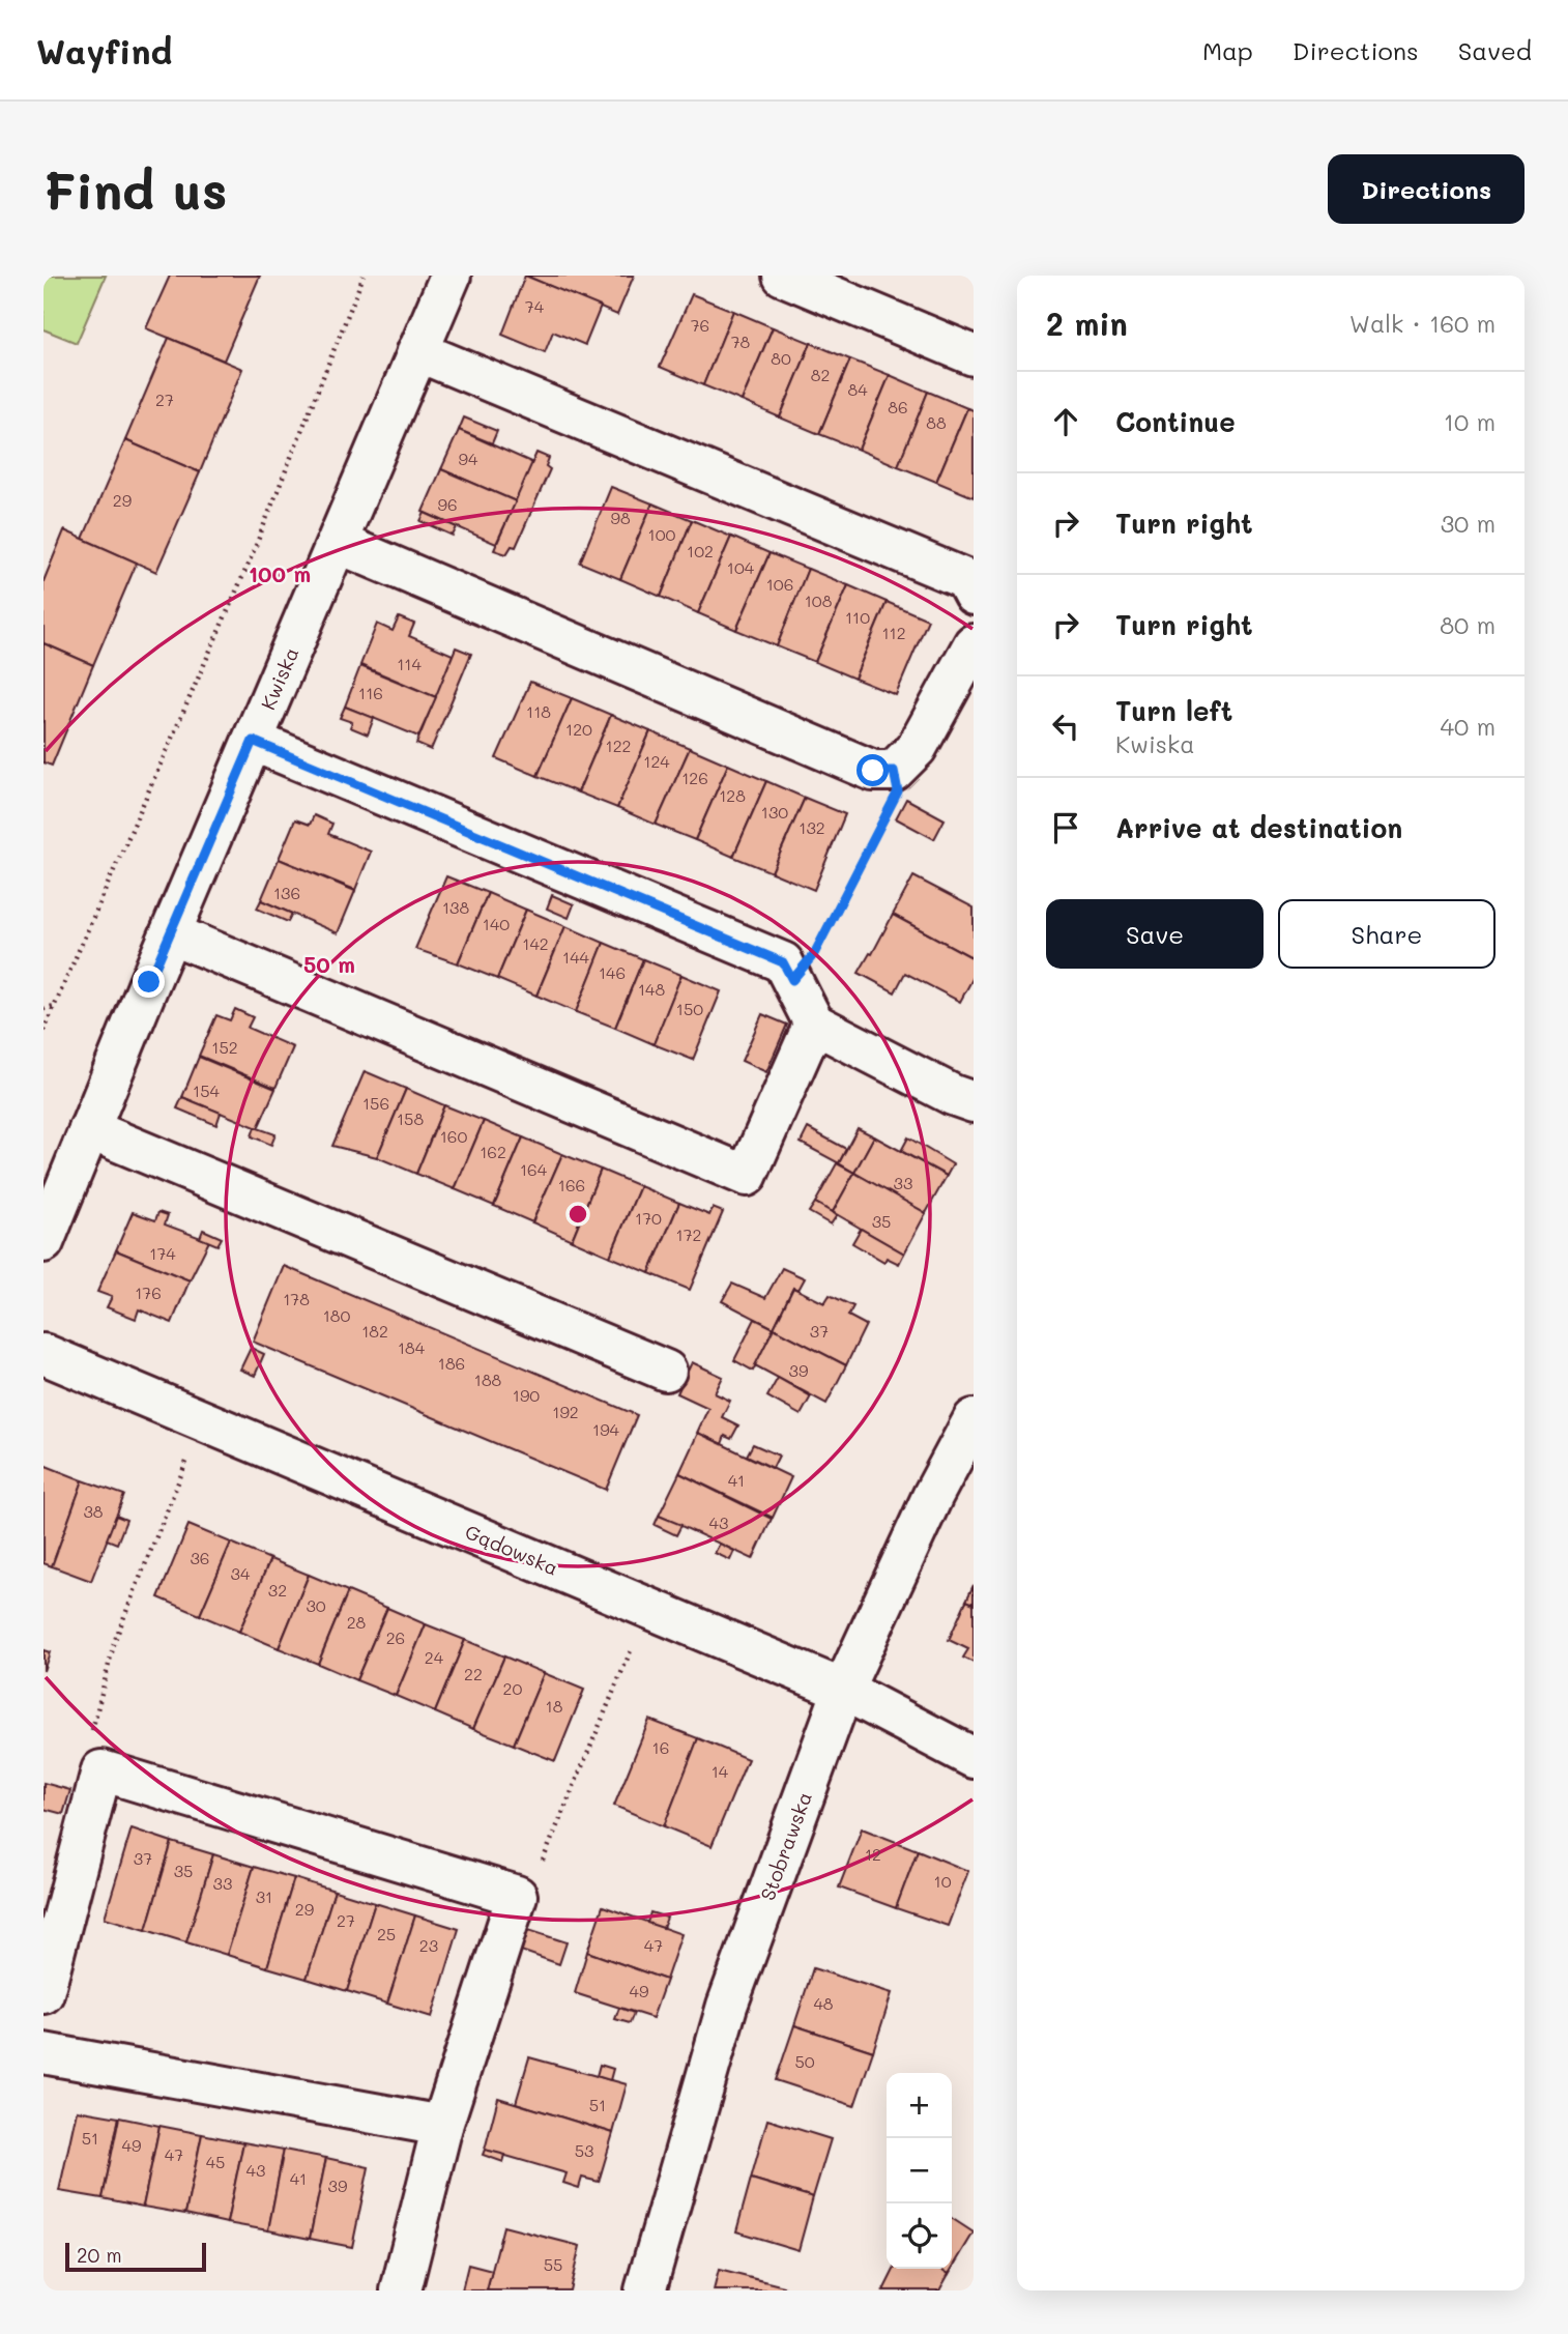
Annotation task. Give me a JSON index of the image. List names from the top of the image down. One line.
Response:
{"streets":{"street":["Kwiska","Gądowska","Stobrawska"]},"crossings":[["Gądowska","Stobrawska"]],"house_numbers":["74","76","78","80","82","84","27","86","88","94","29","96","98","100","102","104","106","108","110","112","114","116","118","120","122","124","126","128","130","132","136","138","140","142","144","146","148","150","152","154","156","158","160","162","164","33","166","170","35","172","174","176","178","180","182","37","184","186","39","188","190","192","194","41","38","43","36","34","32","30","28","26","24","22","20","18","16","14","12","37","35","10","33","31","29","27","25","23","47","49","48","50","51","51","49","53","47","45","43","41","39","55"],"scale_bar":"20 m","page":{"header":"Wayfind","nav":["Map","Directions","Saved"],"buttons":["Directions",["Save","Share"]],"title":"Find us","heading":["2 min","Walk · 160 m"],"list":[["Continue","10 m"],["Turn right","30 m"],["Turn right","80 m"],["Turn left","Kwiska","40 m"],"Arrive at destination"],"map_buttons":["+","−"],"scale":"20 m"},"rings":["100 m","50 m"]}
